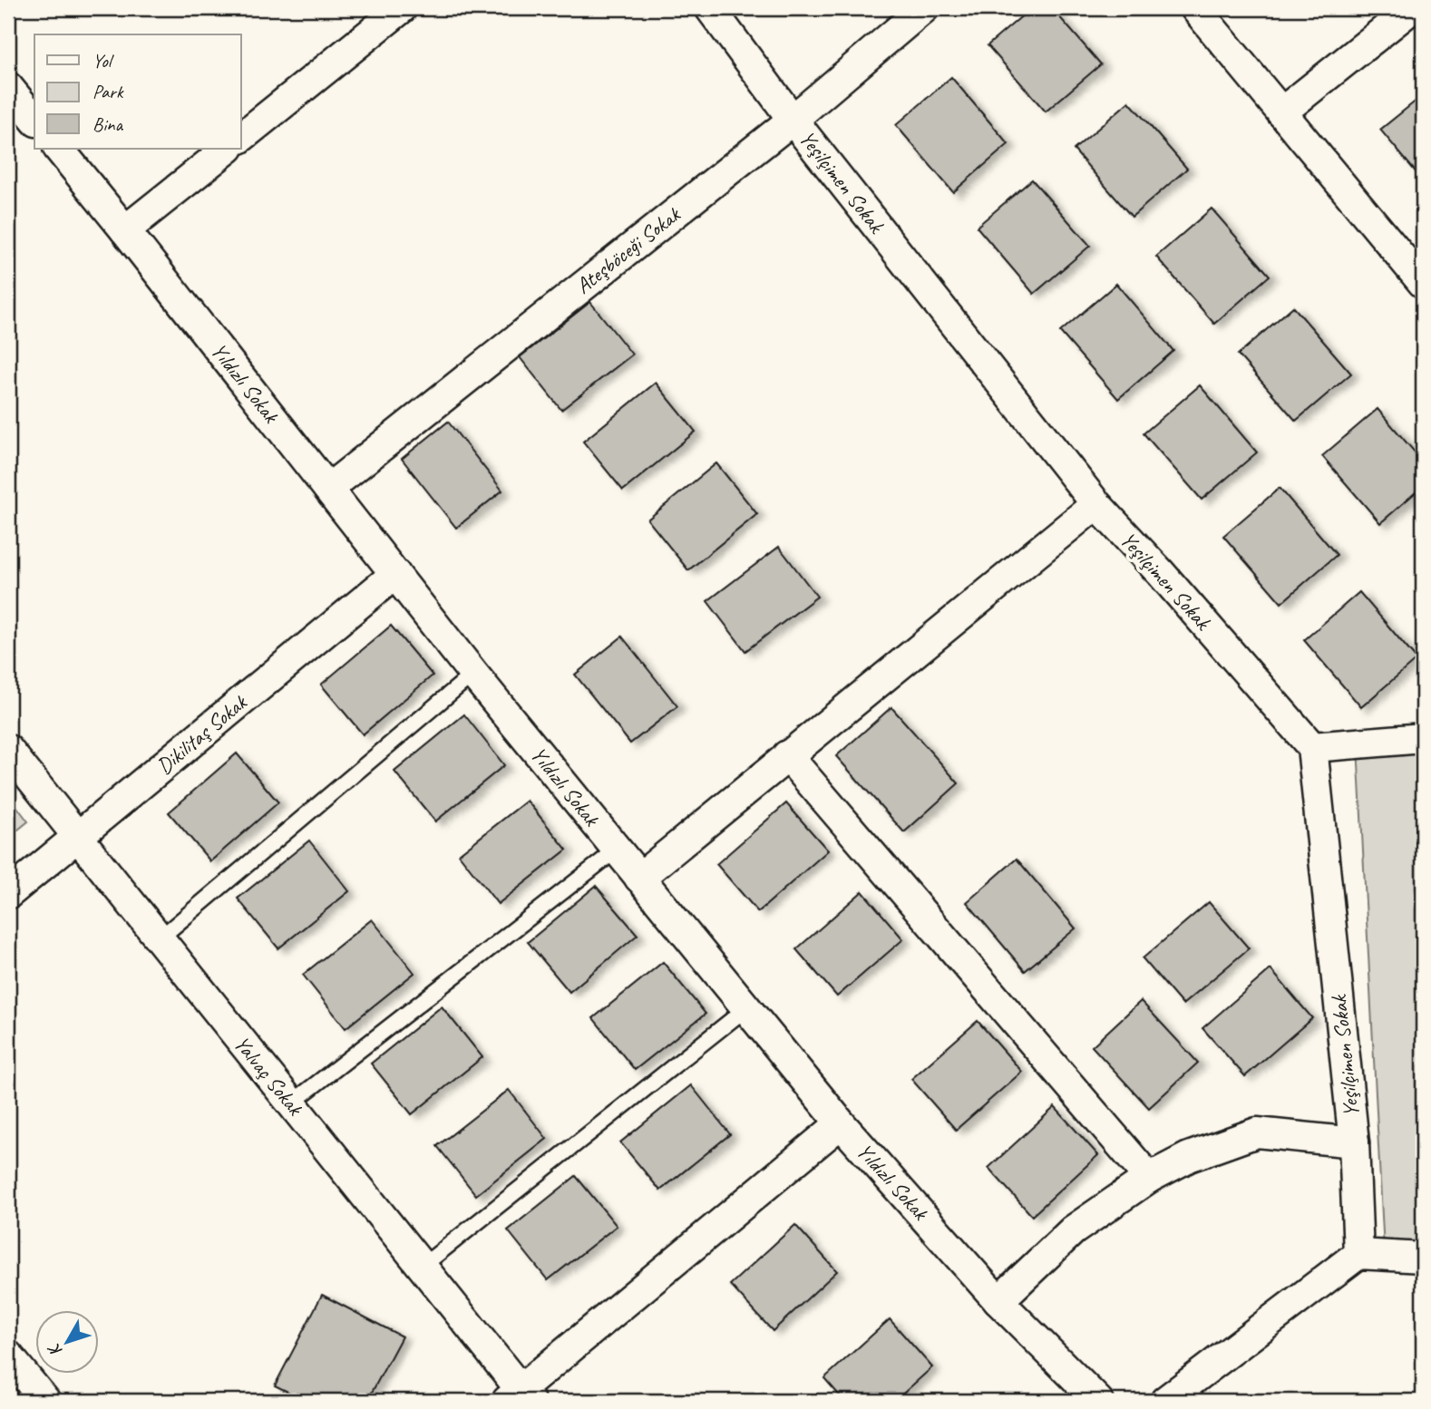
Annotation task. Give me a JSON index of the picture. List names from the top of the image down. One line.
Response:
{"streets":{"street":["Yeşilçimen Sokak","Ateşböceği Sokak","Yıldızlı Sokak","Dikilitaş Sokak","Yalvaç Sokak"]},"crossings":[["Yeşilçimen Sokak","Ateşböceği Sokak"],["Ateşböceği Sokak","Yıldızlı Sokak"],["Yıldızlı Sokak","Dikilitaş Sokak"],["Dikilitaş Sokak","Yalvaç Sokak"]],"legend":["Yol","Park","Bina"],"north":"bottom left"}
